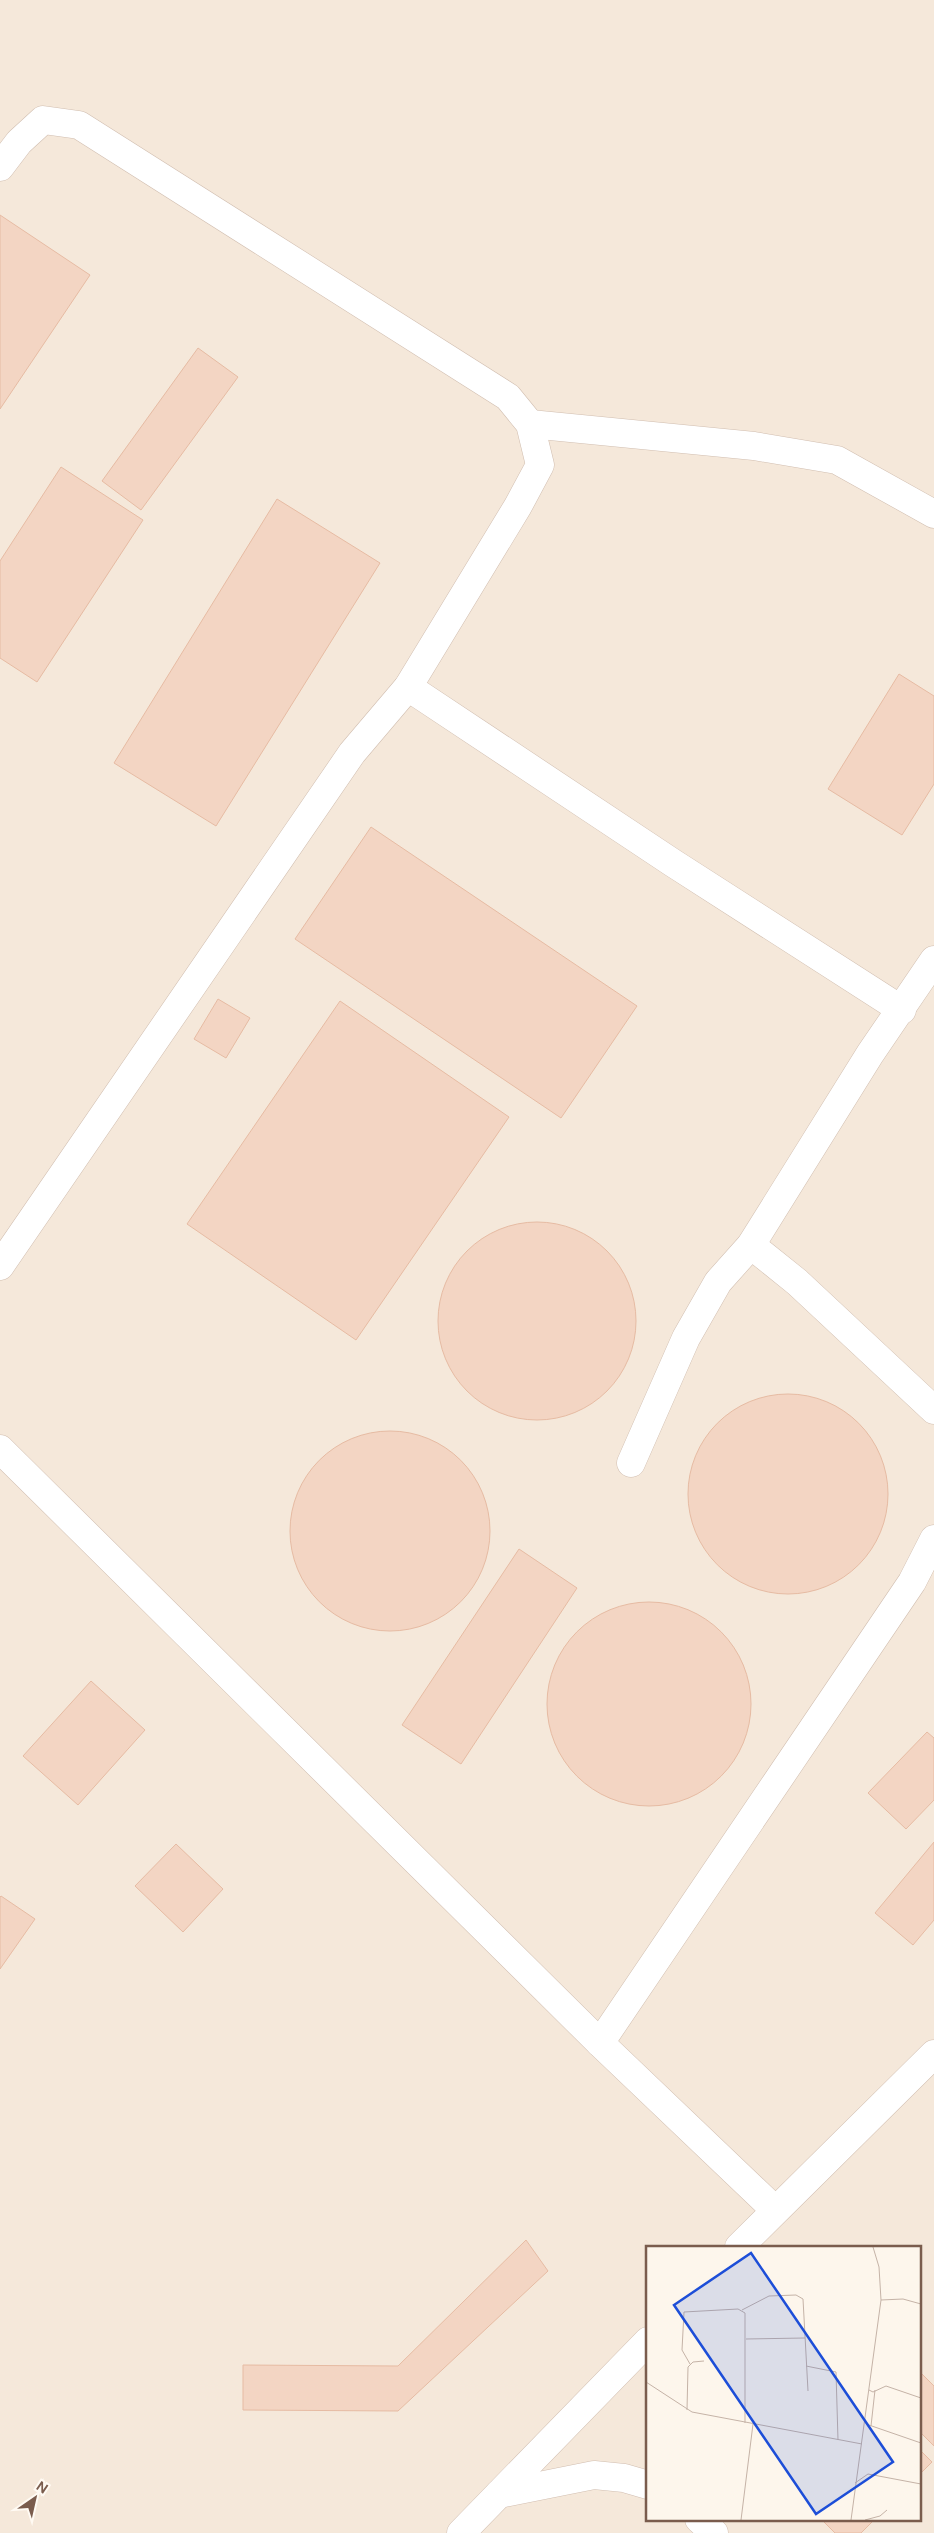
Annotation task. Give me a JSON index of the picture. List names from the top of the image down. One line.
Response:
{"north":"top right"}
